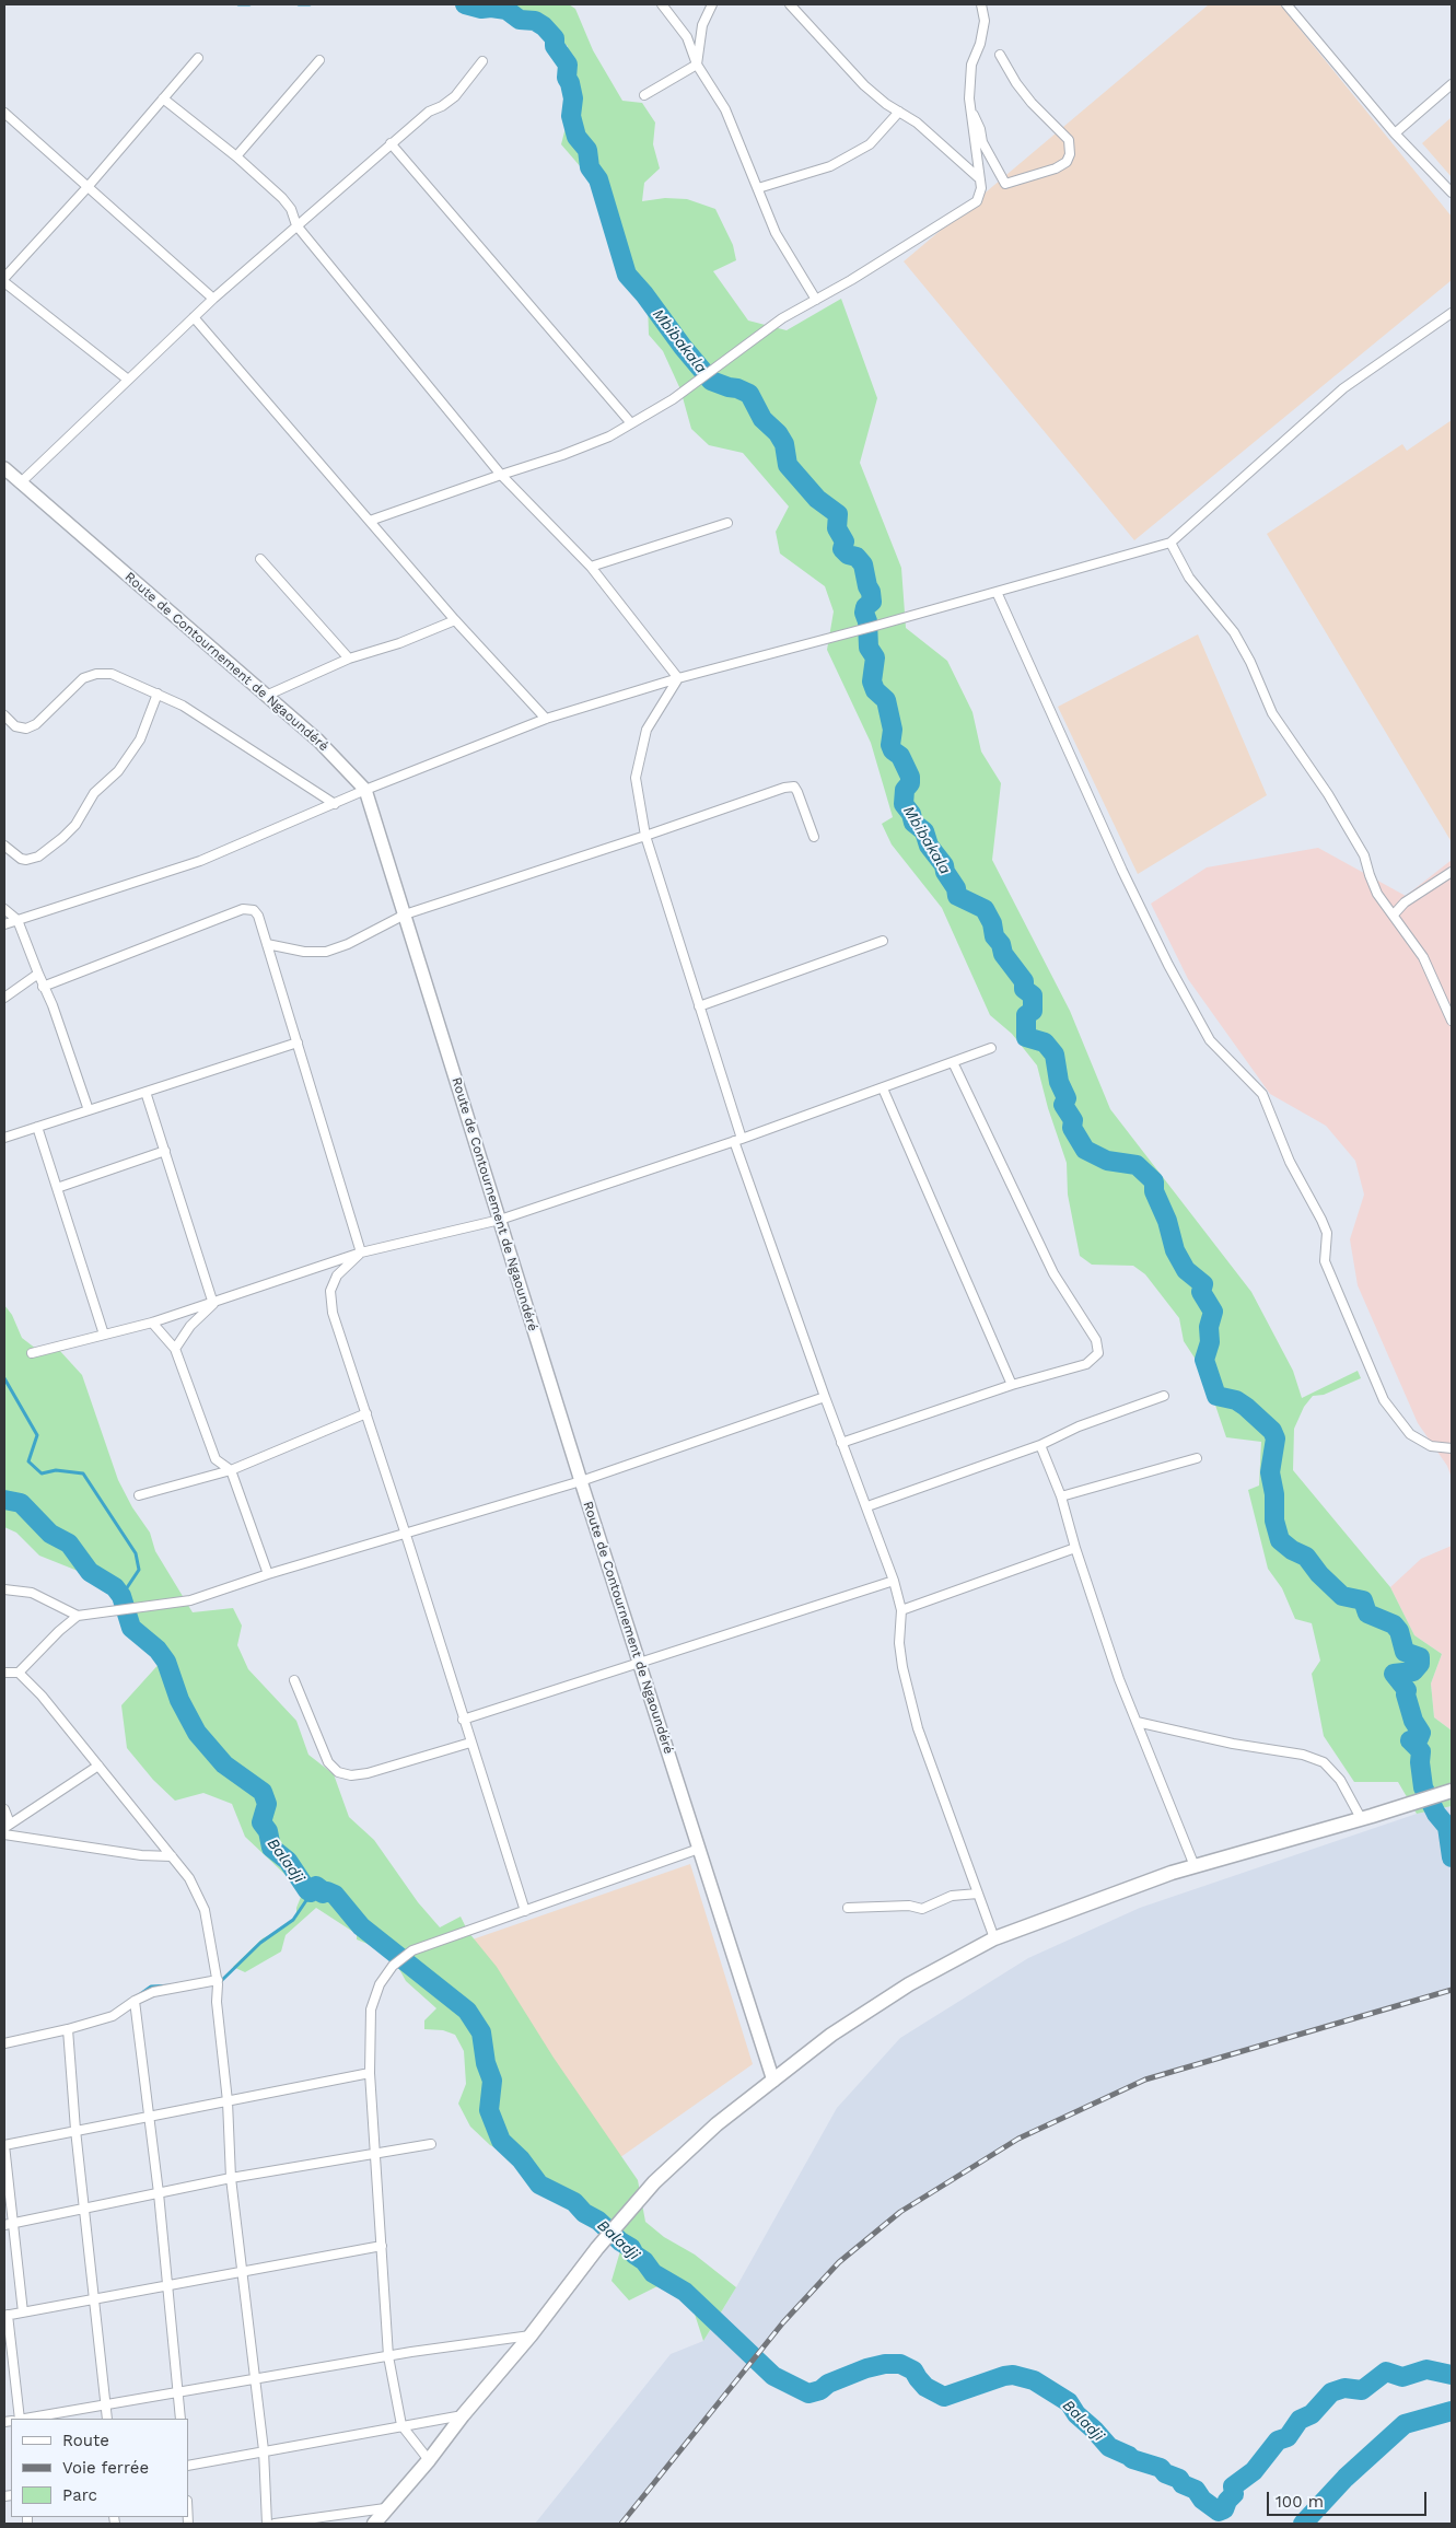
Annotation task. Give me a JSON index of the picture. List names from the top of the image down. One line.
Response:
{"streets":{"street":["Route de Contournement de Ngaoundéré"]},"water":["Mbibakala","Baladji"],"legend":["Route","Voie ferrée","Parc"],"scale_bar":"100 m"}
